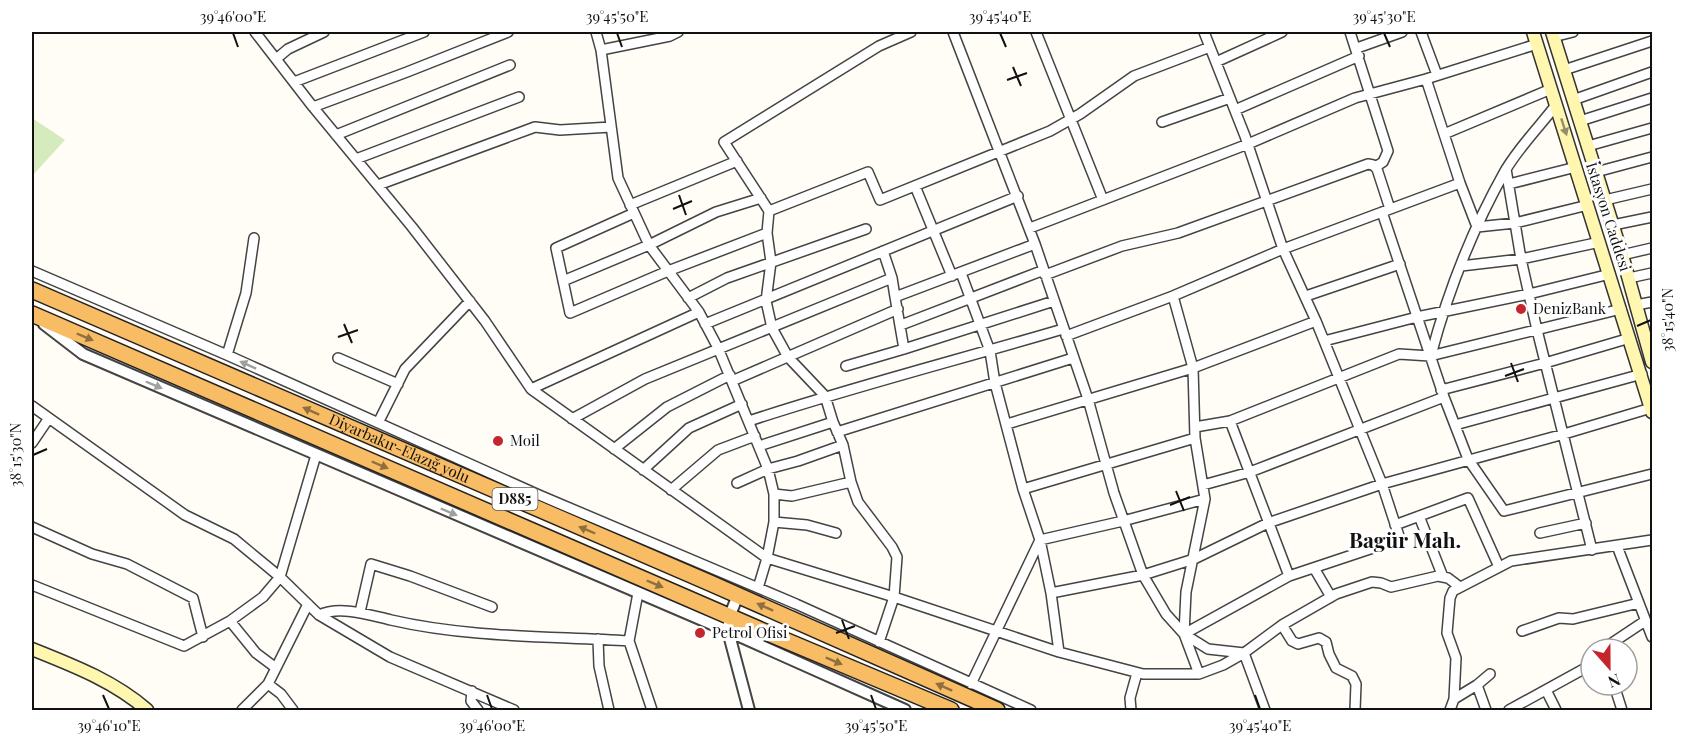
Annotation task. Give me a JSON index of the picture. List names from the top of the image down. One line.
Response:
{"streets":{"highway":["Diyarbakır-Elazığ yolu","D885"],"main road":["İstasyon Caddesi"]},"districts":["Bagür Mah."],"places":["DenizBank","Moil","Petrol Ofisi"],"north":"bottom","coordinates":["39°46'00\"E","39°45'50\"E","39°45'40\"E","39°45'30\"E","38°15'40\"N","38°15'30\"N","39°46'10\"E"]}
